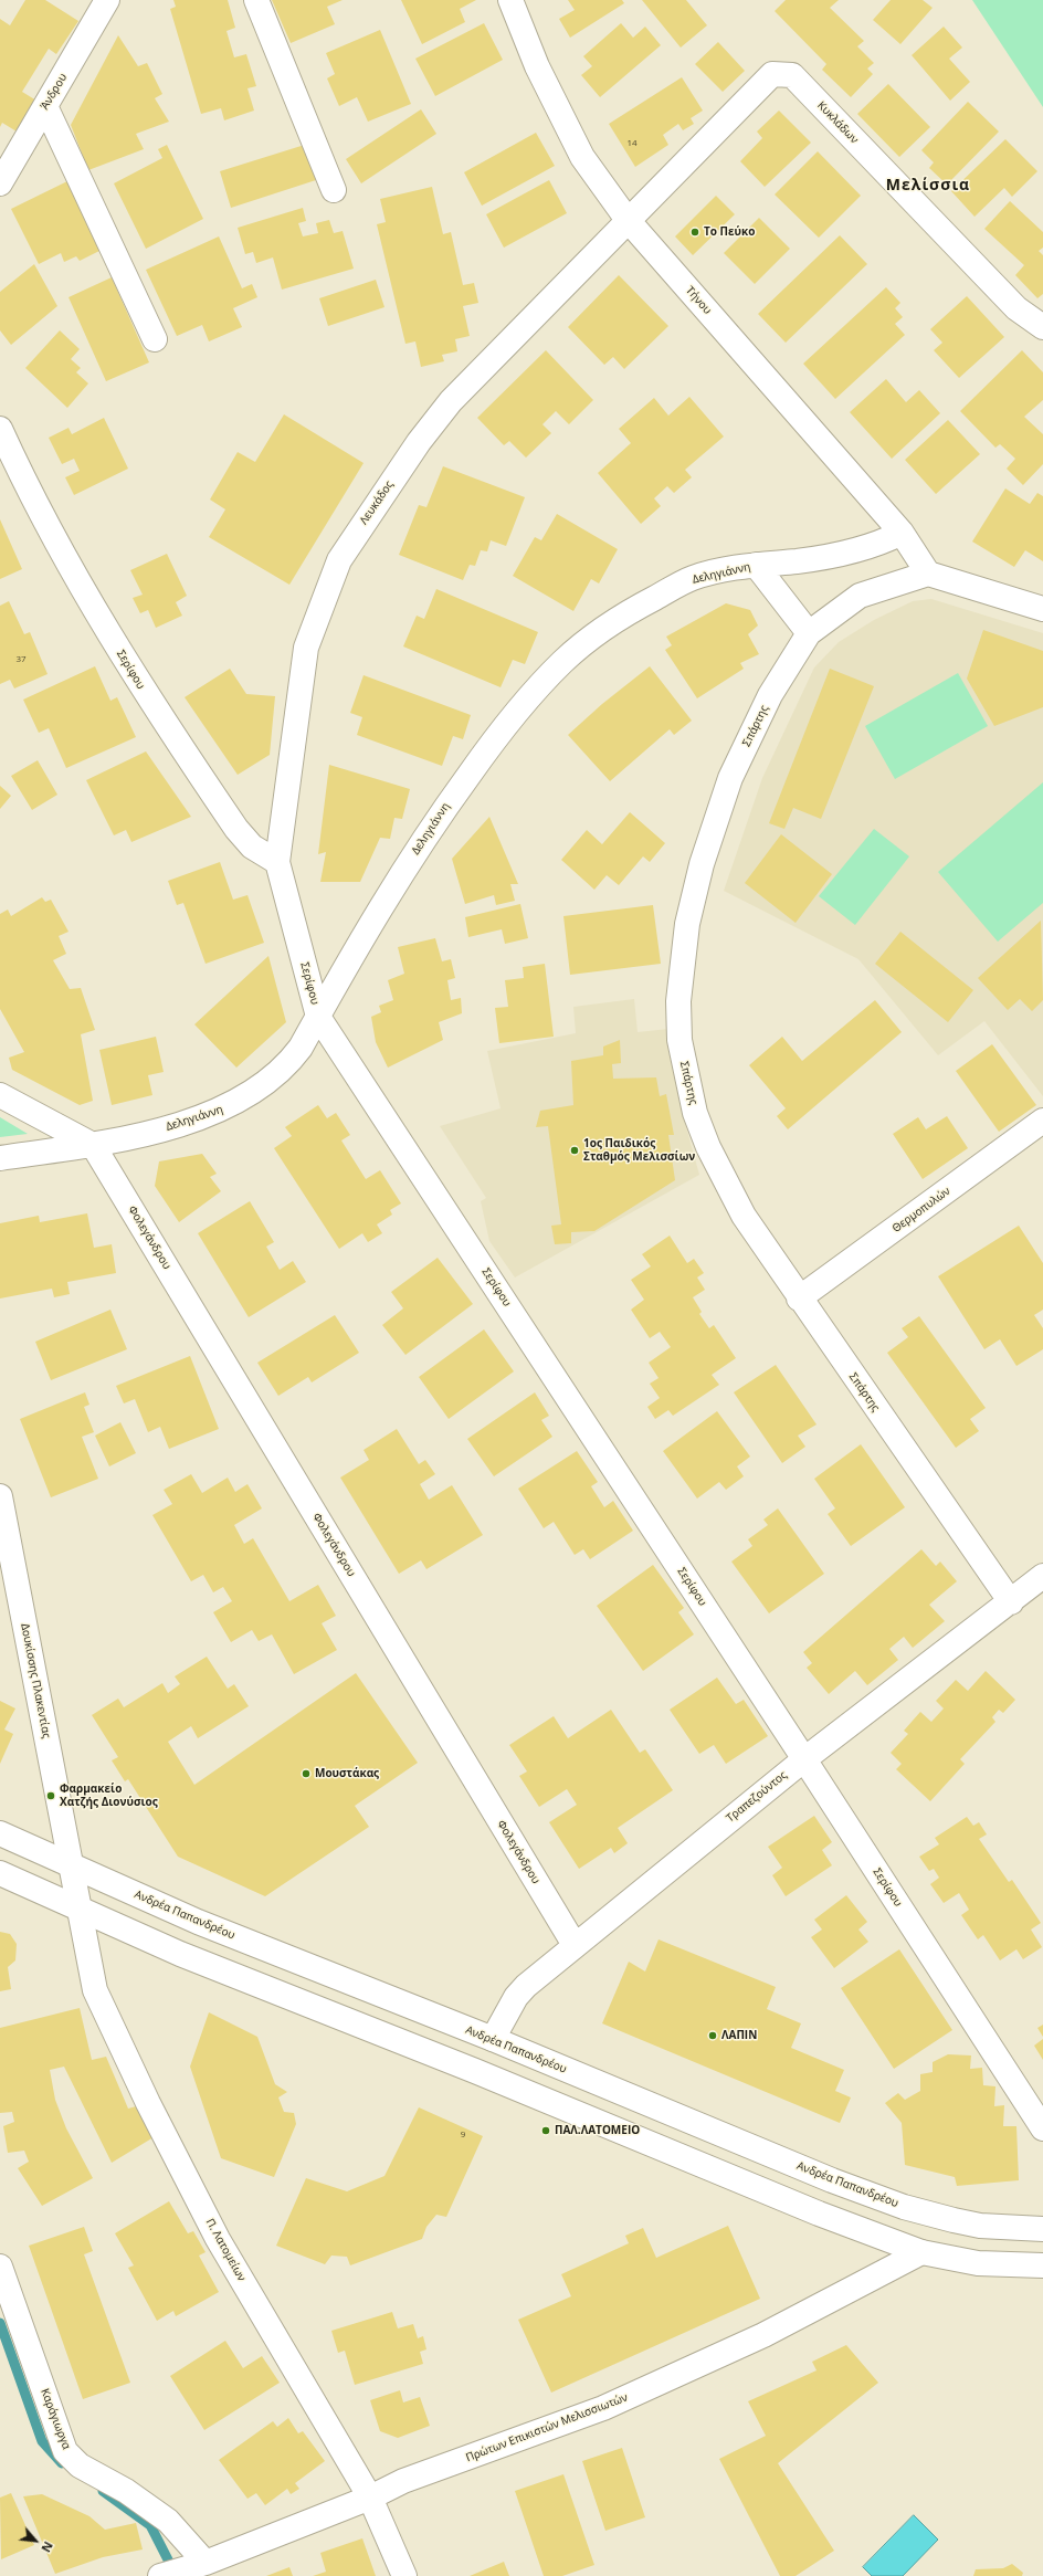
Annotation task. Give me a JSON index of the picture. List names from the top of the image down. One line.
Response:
{"streets":{"street":["Άνδρου","Κυκλάδων","Τήνου","Λευκάδος","Δεληγιάννη","Σερίφου","Σπάρτης","Θερμοπυλών","Φολεγάνδρου","Δουκίσσης Πλακεντίας","Τραπεζούντος","Ανδρέα Παπανδρέου","Π. Λατομείων","Καράγιωργα","Πρώτων Επικιστών Μελισσιωτών"]},"crossings":[["Κυκλάδων","Τήνου"],["Κυκλάδων","Λευκάδος"],["Τήνου","Λευκάδος"],["Τήνου","Δεληγιάννη"],["Τήνου","Σπάρτης"],["Λευκάδος","Σερίφου"],["Δεληγιάννη","Σερίφου"],["Δεληγιάννη","Φολεγάνδρου"],["Σερίφου","Τραπεζούντος"],["Σπάρτης","Θερμοπυλών"],["Σπάρτης","Τραπεζούντος"],["Φολεγάνδρου","Τραπεζούντος"],["Δουκίσσης Πλακεντίας","Ανδρέα Παπανδρέου"],["Δουκίσσης Πλακεντίας","Π. Λατομείων"],["Τραπεζούντος","Ανδρέα Παπανδρέου"],["Π. Λατομείων","Πρώτων Επικιστών Μελισσιωτών"],["Καράγιωργα","Πρώτων Επικιστών Μελισσιωτών"]],"districts":["Μελίσσια"],"places":["Το Πεύκο","1ος Παιδικός Σταθμός Μελισσίων","Μουστάκας","Φαρμακείο Χατζής Διονύσιος","ΛΑΠΙΝ","ΠΑΛ.ΛΑΤΟΜΕΙΟ"],"house_numbers":["14","37","9"],"north":"bottom right"}
